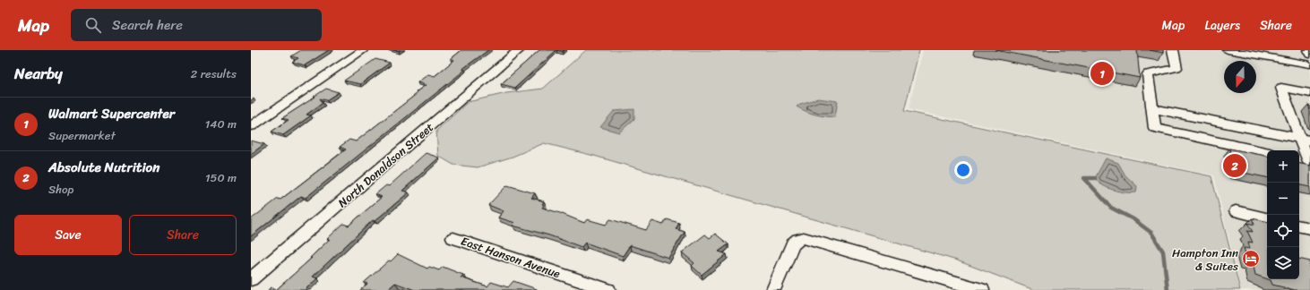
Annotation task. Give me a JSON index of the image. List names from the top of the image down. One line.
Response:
{"streets":{"street":["North Donaldson Street","East Hanson Avenue"]},"places":{"hotel":["Hampton Inn & Suites"]},"north":"bottom","page":{"header":"Map","search":"Search here","nav":["Map","Layers","Share"],"heading":["Nearby","2 results"],"pins":["1","2"],"list":[{"mark":"1","name":"Walmart Supercenter","note":"Supermarket","value":"140 m"},{"mark":"2","name":"Absolute Nutrition","note":"Shop","value":"150 m"}],"map_buttons":["+","−"],"buttons":["Save","Share"]}}
